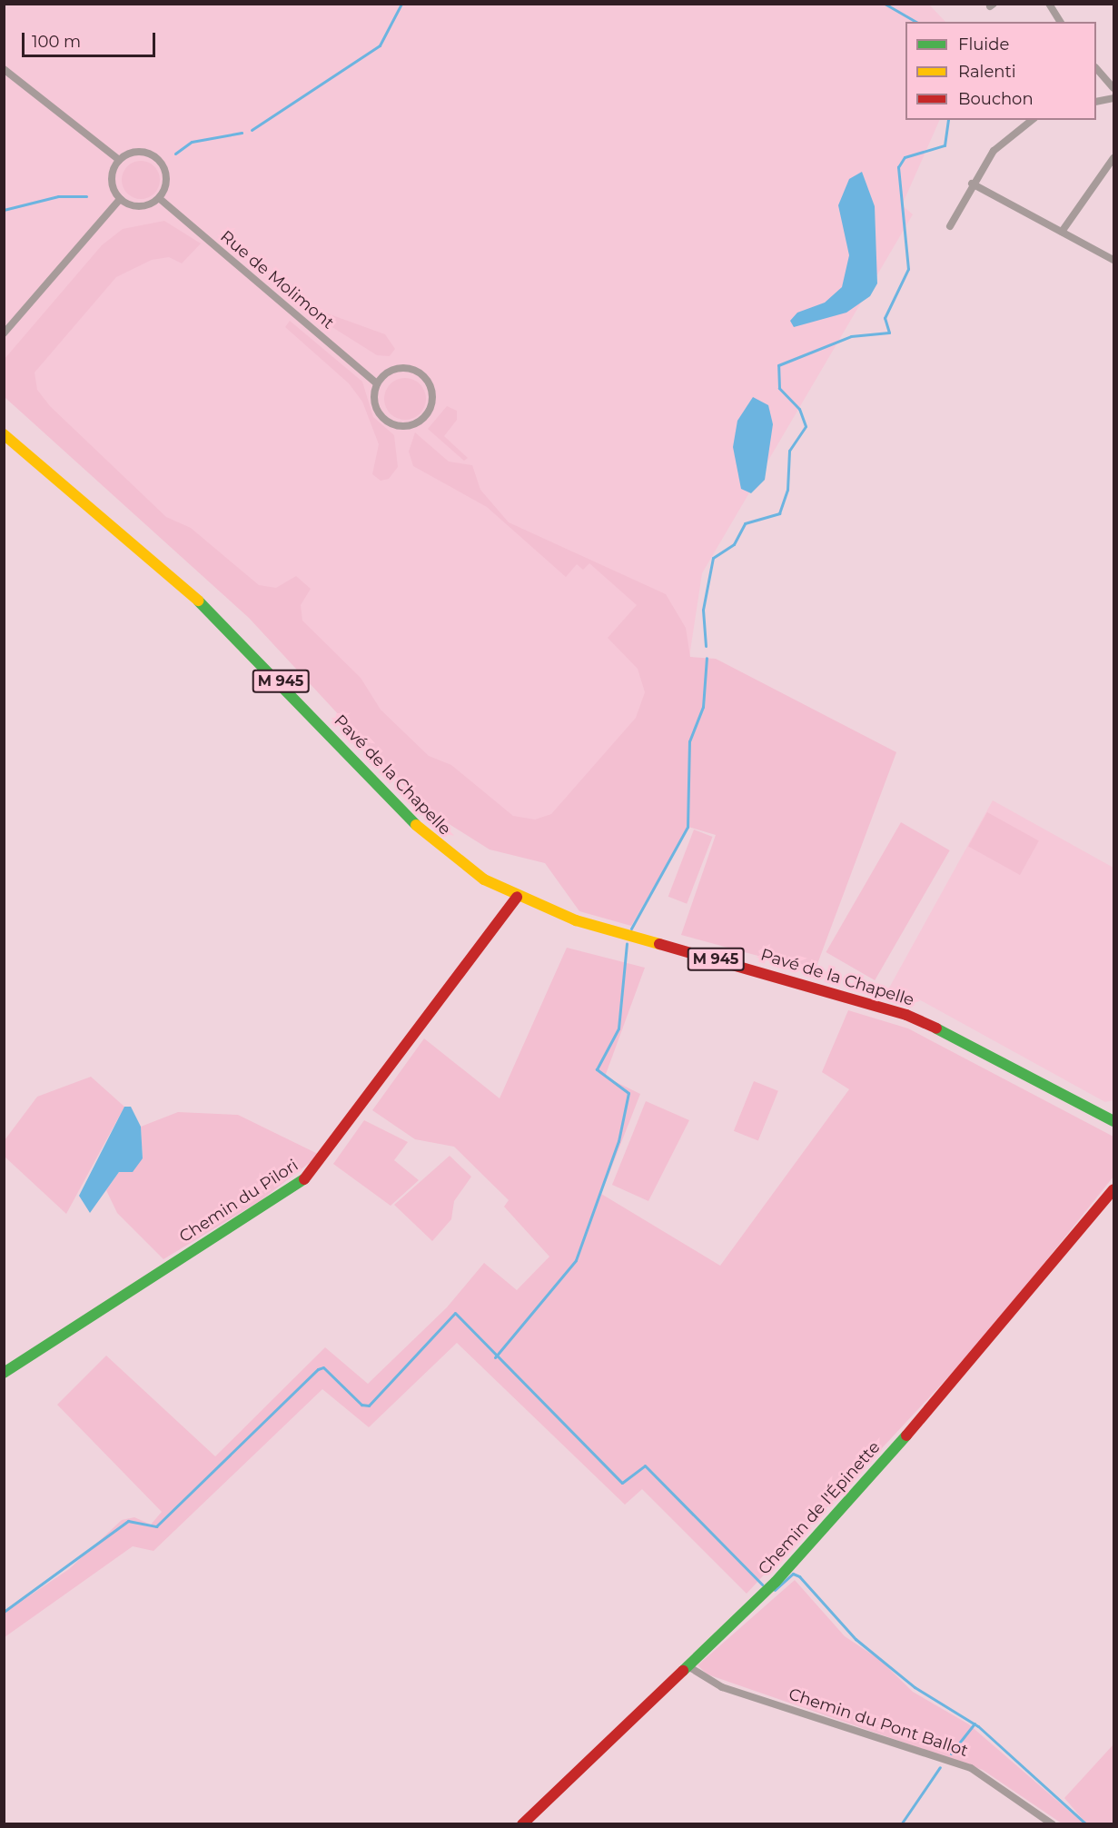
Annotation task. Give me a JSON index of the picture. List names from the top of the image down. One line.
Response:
{"streets":{"street":["Rue de Molimont","M 945","Pavé de la Chapelle","Chemin du Pilori","Chemin de l'Épinette","Chemin du Pont Ballot"]},"crossings":[["Pavé de la Chapelle","Chemin du Pilori"],["Chemin de l'Épinette","Chemin du Pont Ballot"]],"legend":["Fluide","Ralenti","Bouchon"],"scale_bar":"100 m"}
